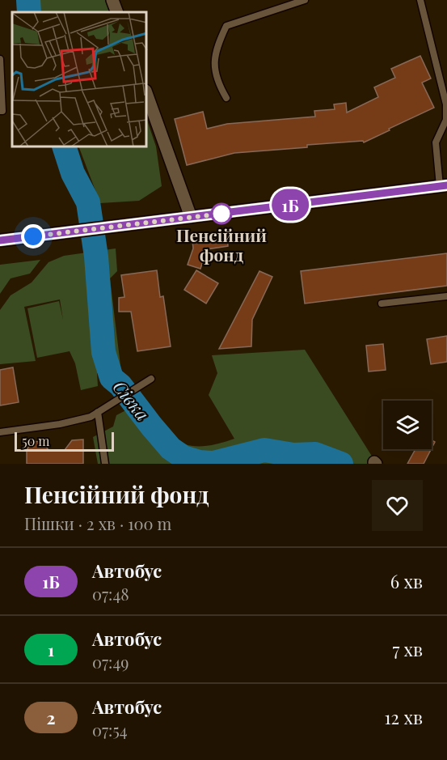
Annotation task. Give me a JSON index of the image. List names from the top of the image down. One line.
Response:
{"water":["Сівка"],"places":["Пенсійний фонд"],"lines":["bus line 1Б"],"scale_bar":"50 m","page":{"on_map":"1Б","scale":"50 m","heading":["Пенсійний фонд","Пішки · 2 хв · 100 m"],"list":[{"mark":"1Б","name":"Автобус","note":"07:48","value":"6 хв"},{"mark":"1","name":"Автобус","note":"07:49","value":"7 хв"},{"mark":"2","name":"Автобус","note":"07:54","value":"12 хв"}]}}
